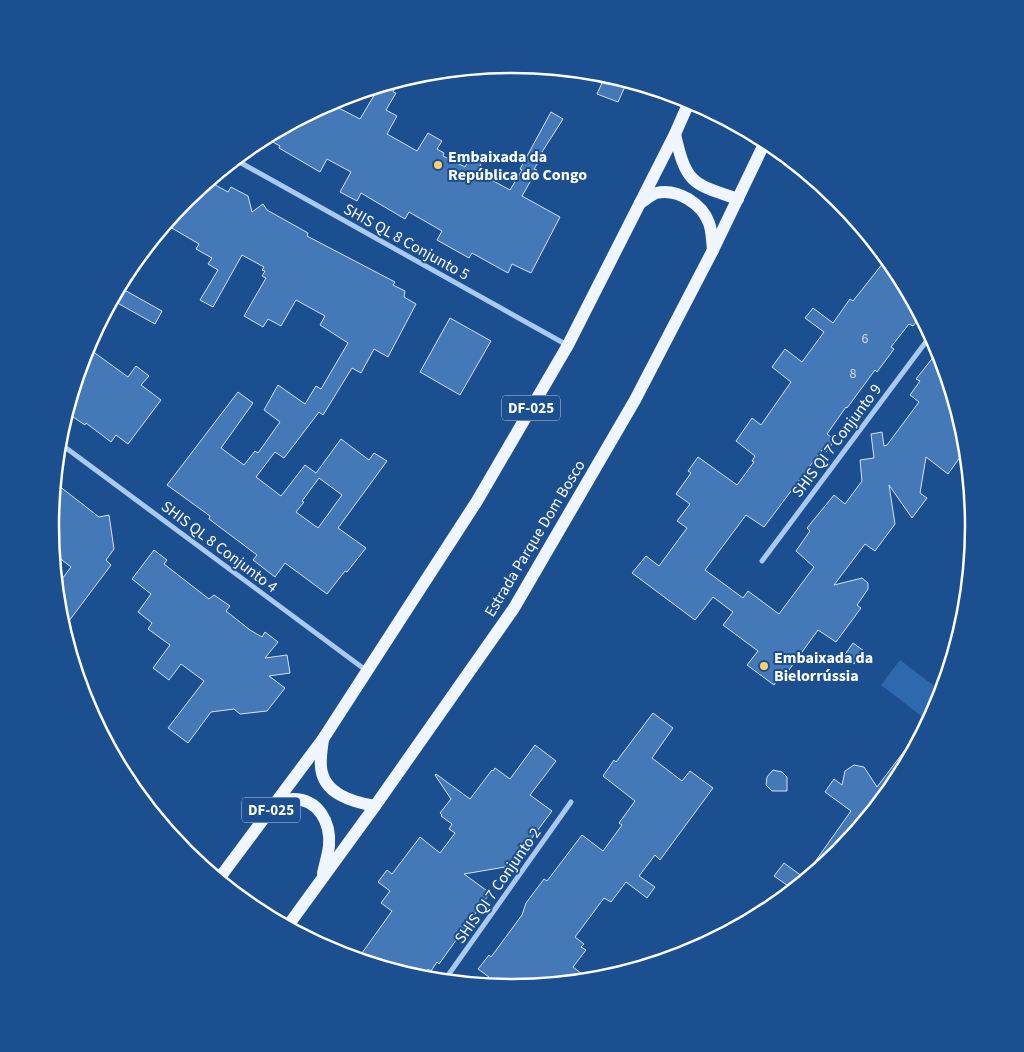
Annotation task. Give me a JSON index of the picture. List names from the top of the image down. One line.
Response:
{"streets":{"main road":["DF-025","Estrada Parque Dom Bosco"],"street":["SHIS QL 8 Conjunto 5","SHIS QI 7 Conjunto 9","SHIS QL 8 Conjunto 4","SHIS QI 7 Conjunto 2"]},"crossings":[["SHIS QL 8 Conjunto 5","DF-025"],["DF-025","SHIS QL 8 Conjunto 4"]],"places":["Embaixada da República do Congo","Embaixada da Bielorrússia"],"house_numbers":["6","8"]}
